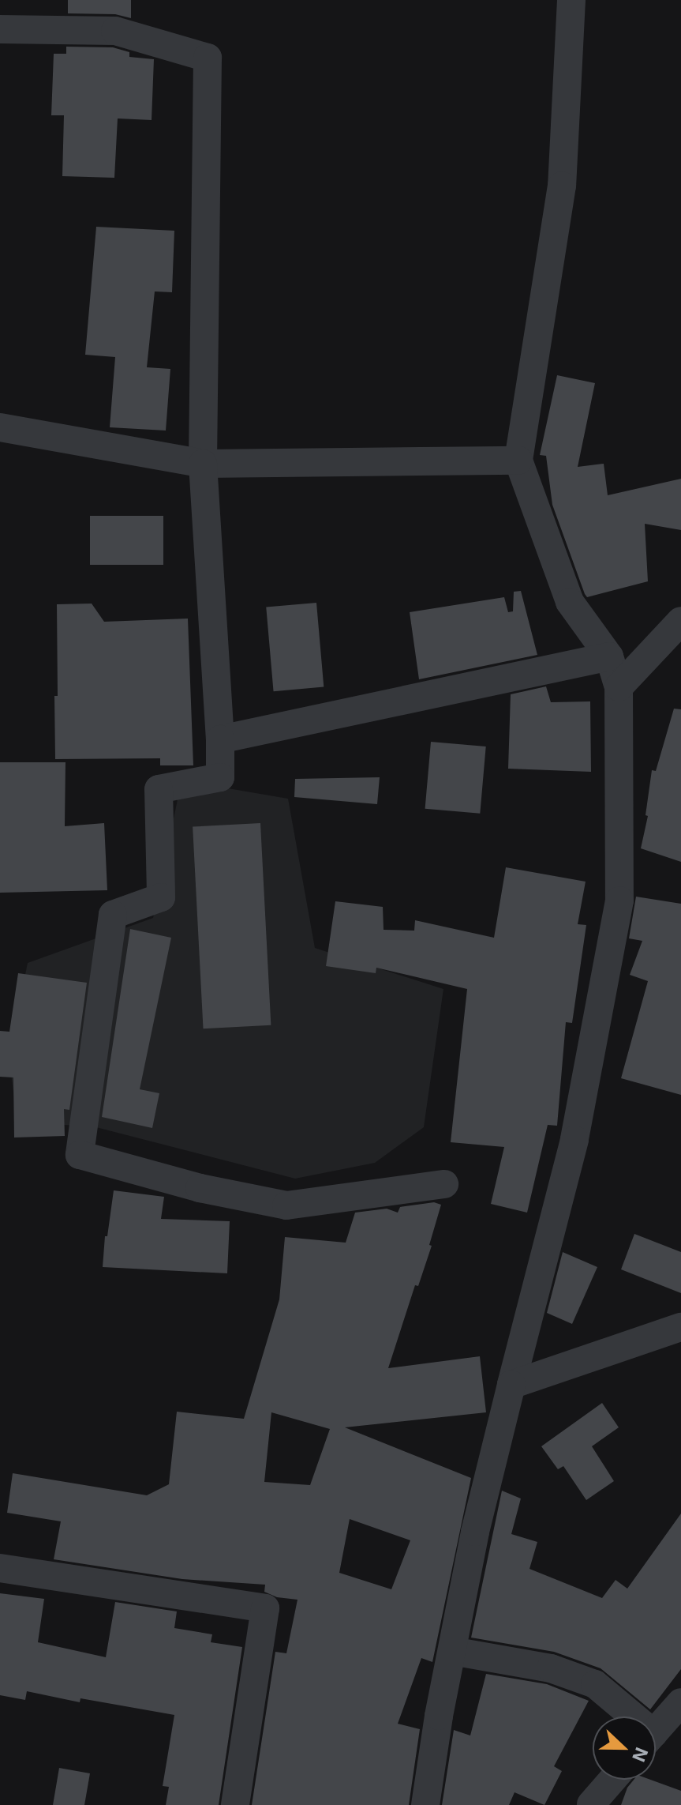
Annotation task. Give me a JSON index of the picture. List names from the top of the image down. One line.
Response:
{"north":"right"}
